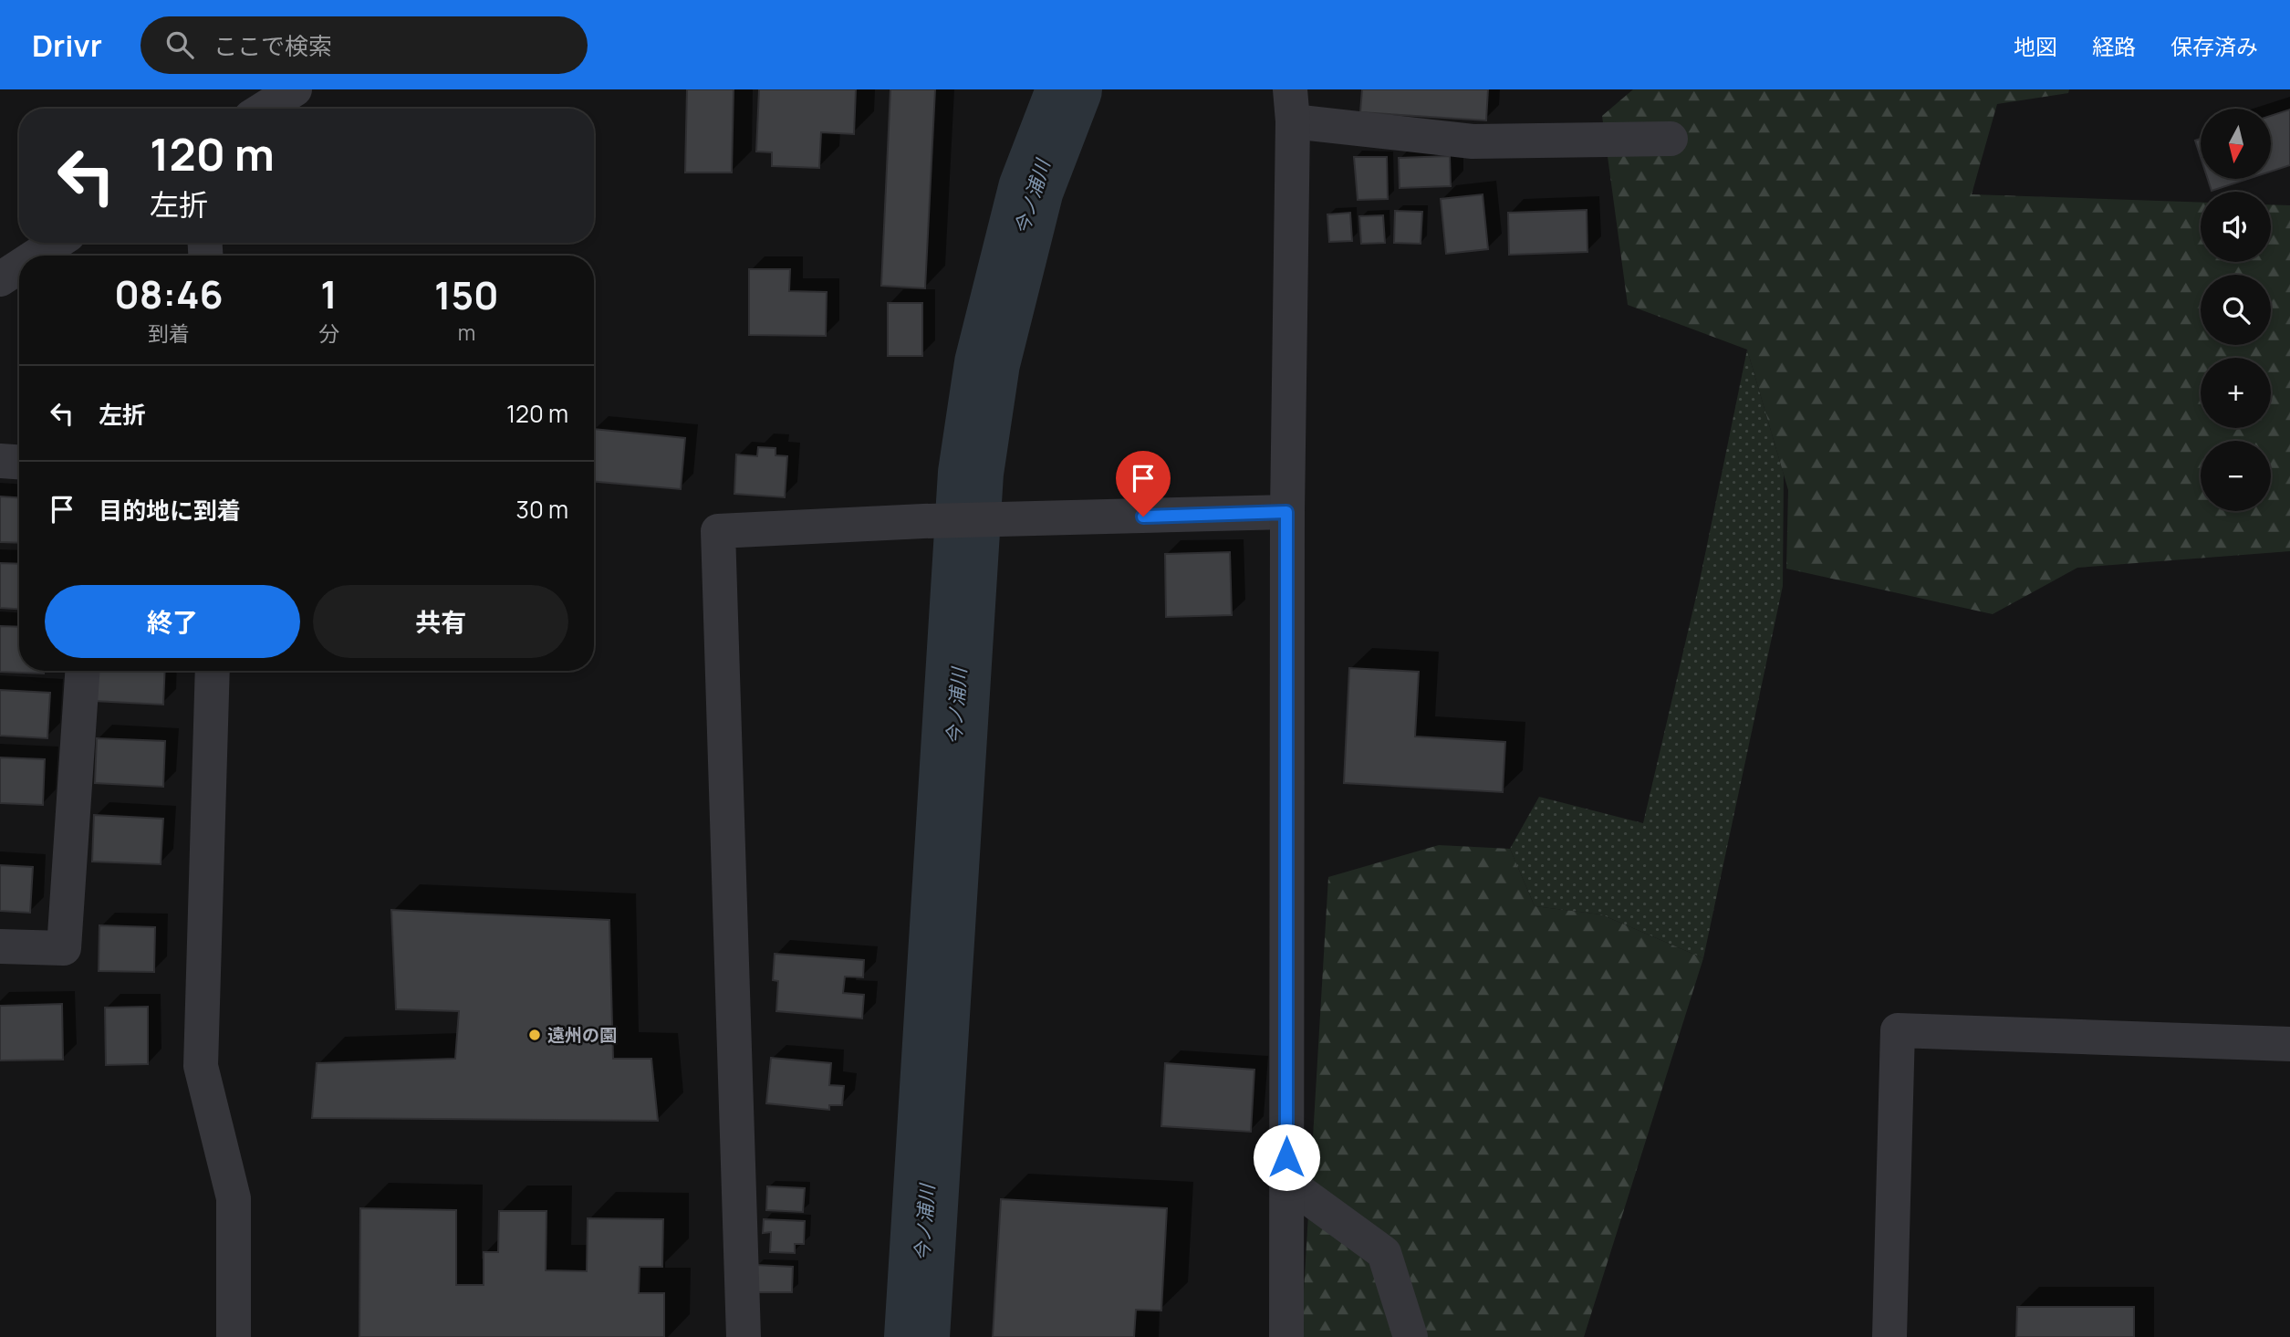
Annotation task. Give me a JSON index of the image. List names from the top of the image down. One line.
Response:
{"water":["今ノ浦川"],"places":["遠州の園"],"north":"bottom","page":{"header":"Drivr","search":"ここで検索","nav":["地図","経路","保存済み"],"map_buttons":["+","−"],"turn":["120 m","左折"],"eta":["08:46","到着","1","分","150","m"],"list":[{"name":"左折","value":"120 m"},{"name":"目的地に到着","value":"30 m"}],"buttons":["終了","共有"]}}
